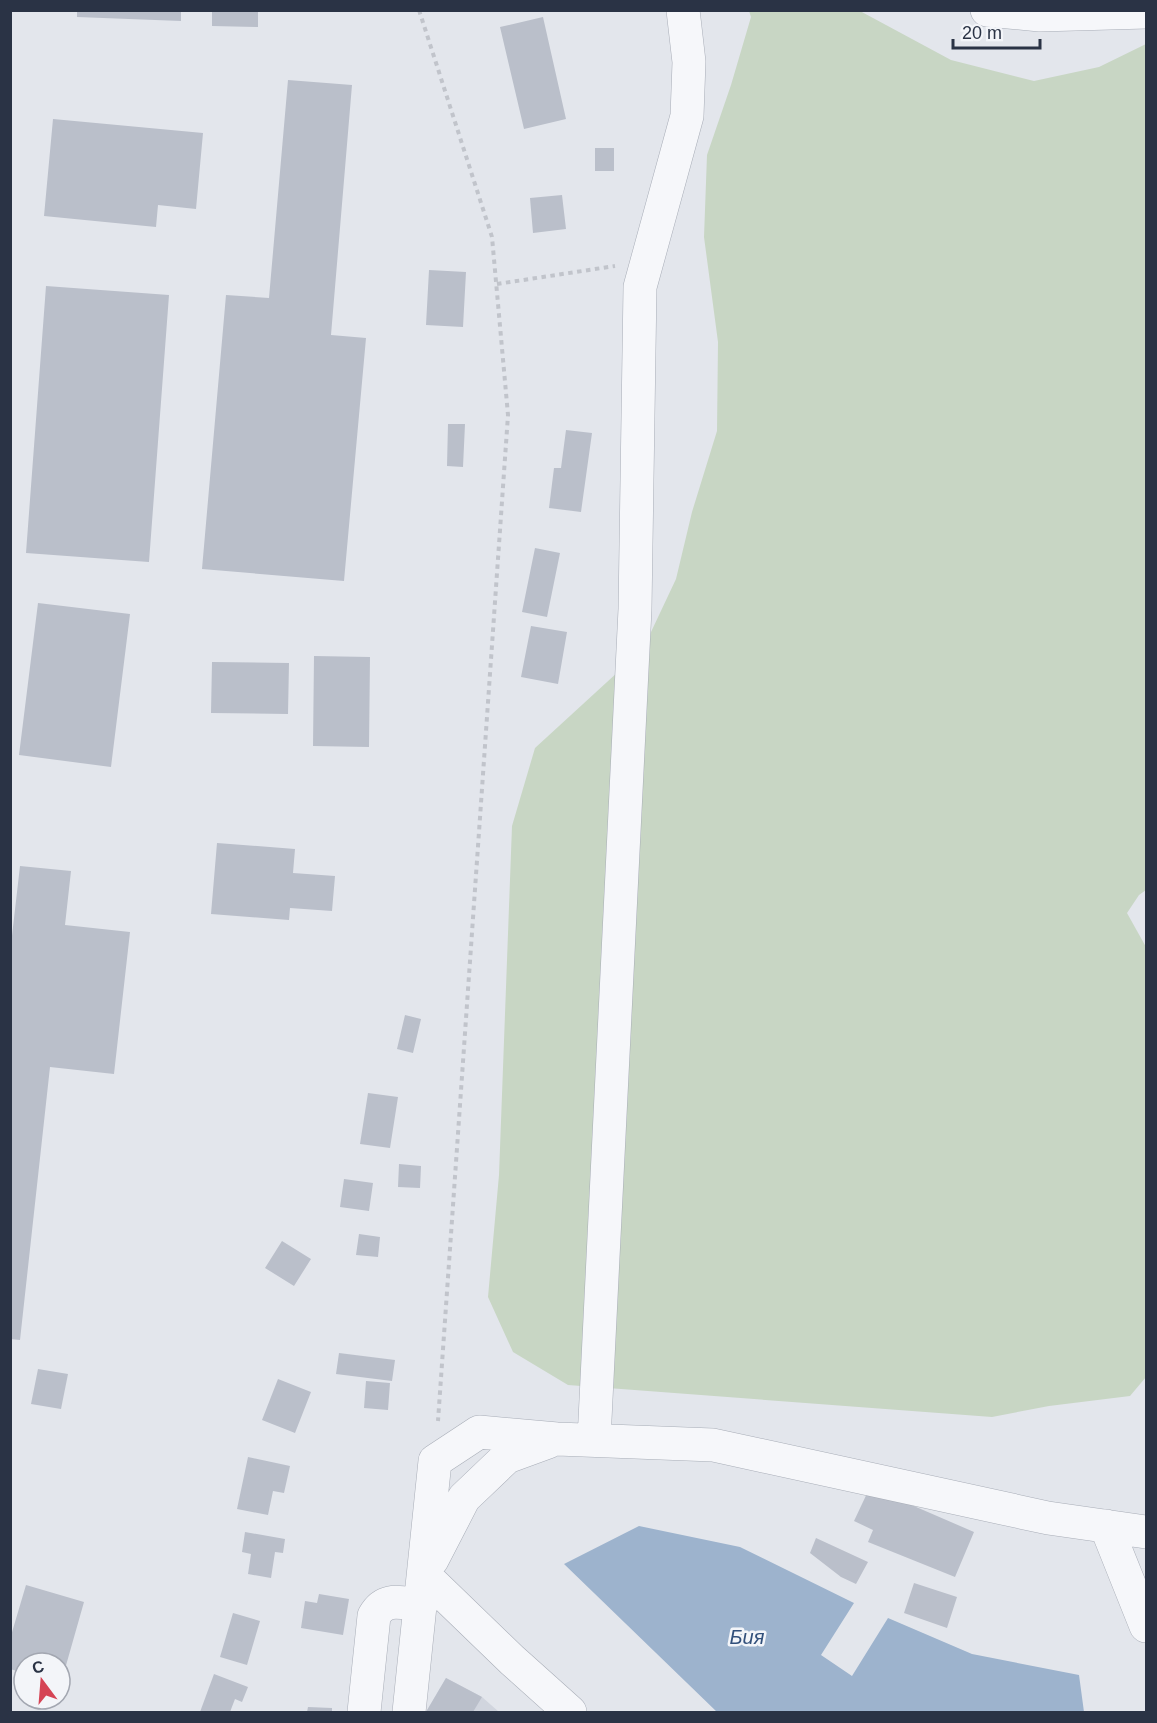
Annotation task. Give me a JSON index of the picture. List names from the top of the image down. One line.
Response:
{"water":["Бия"],"scale_bar":"20 m","north":"top"}
